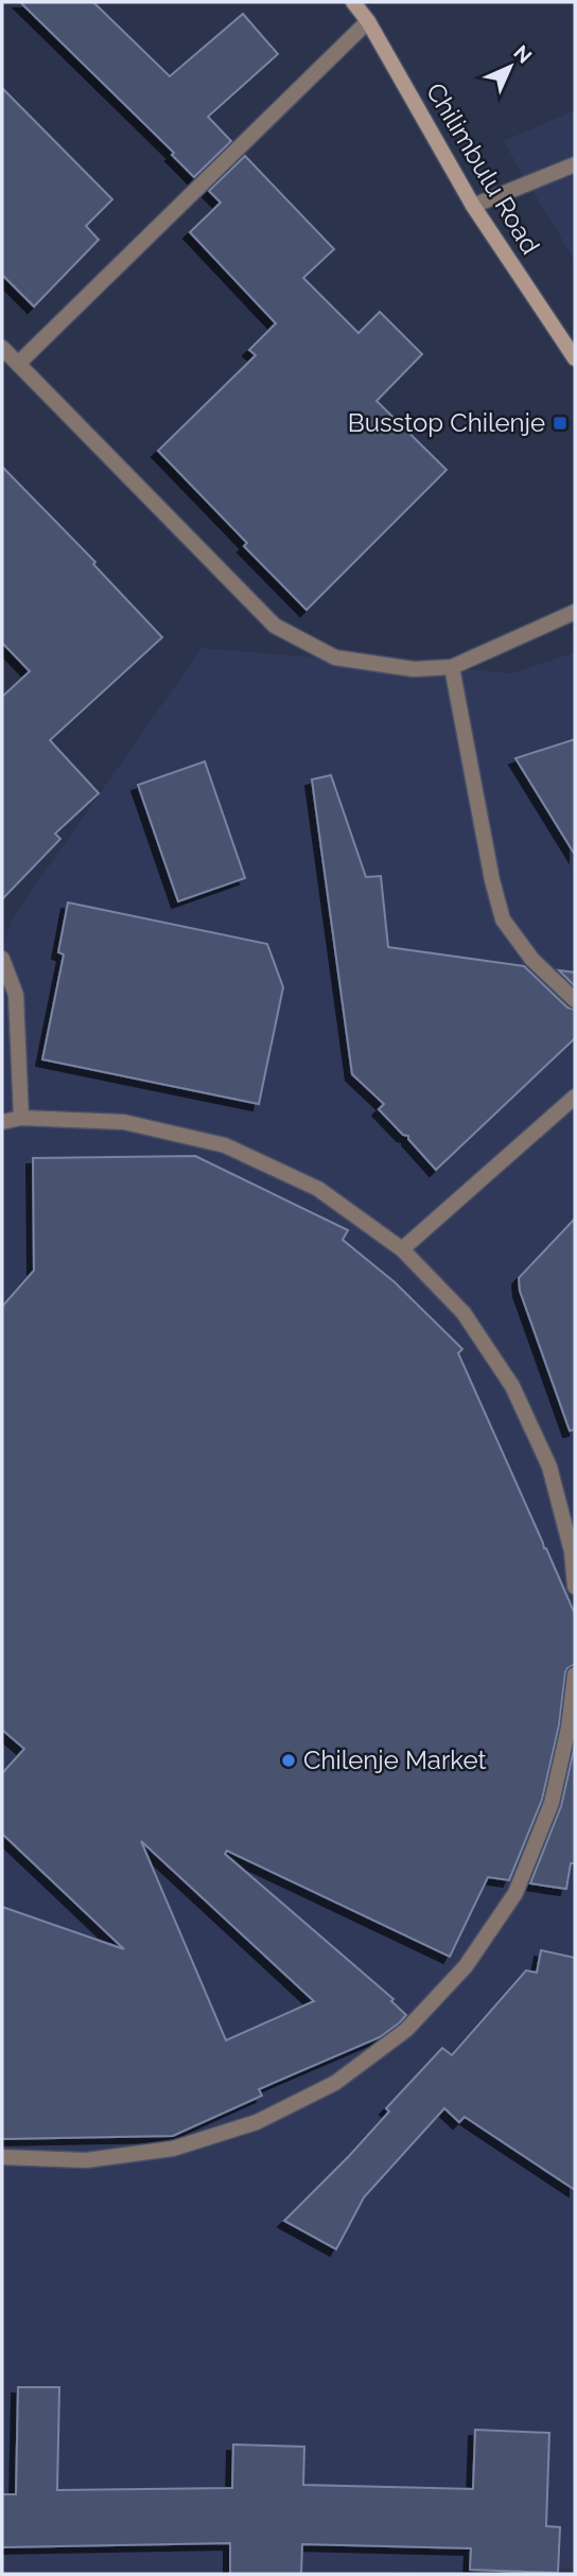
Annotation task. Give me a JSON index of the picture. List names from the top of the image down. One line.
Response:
{"streets":{"main road":["Chilimbulu Road"]},"places":{"transit":["Busstop Chilenje"],"other":["Chilenje Market"]},"north":"top right"}
